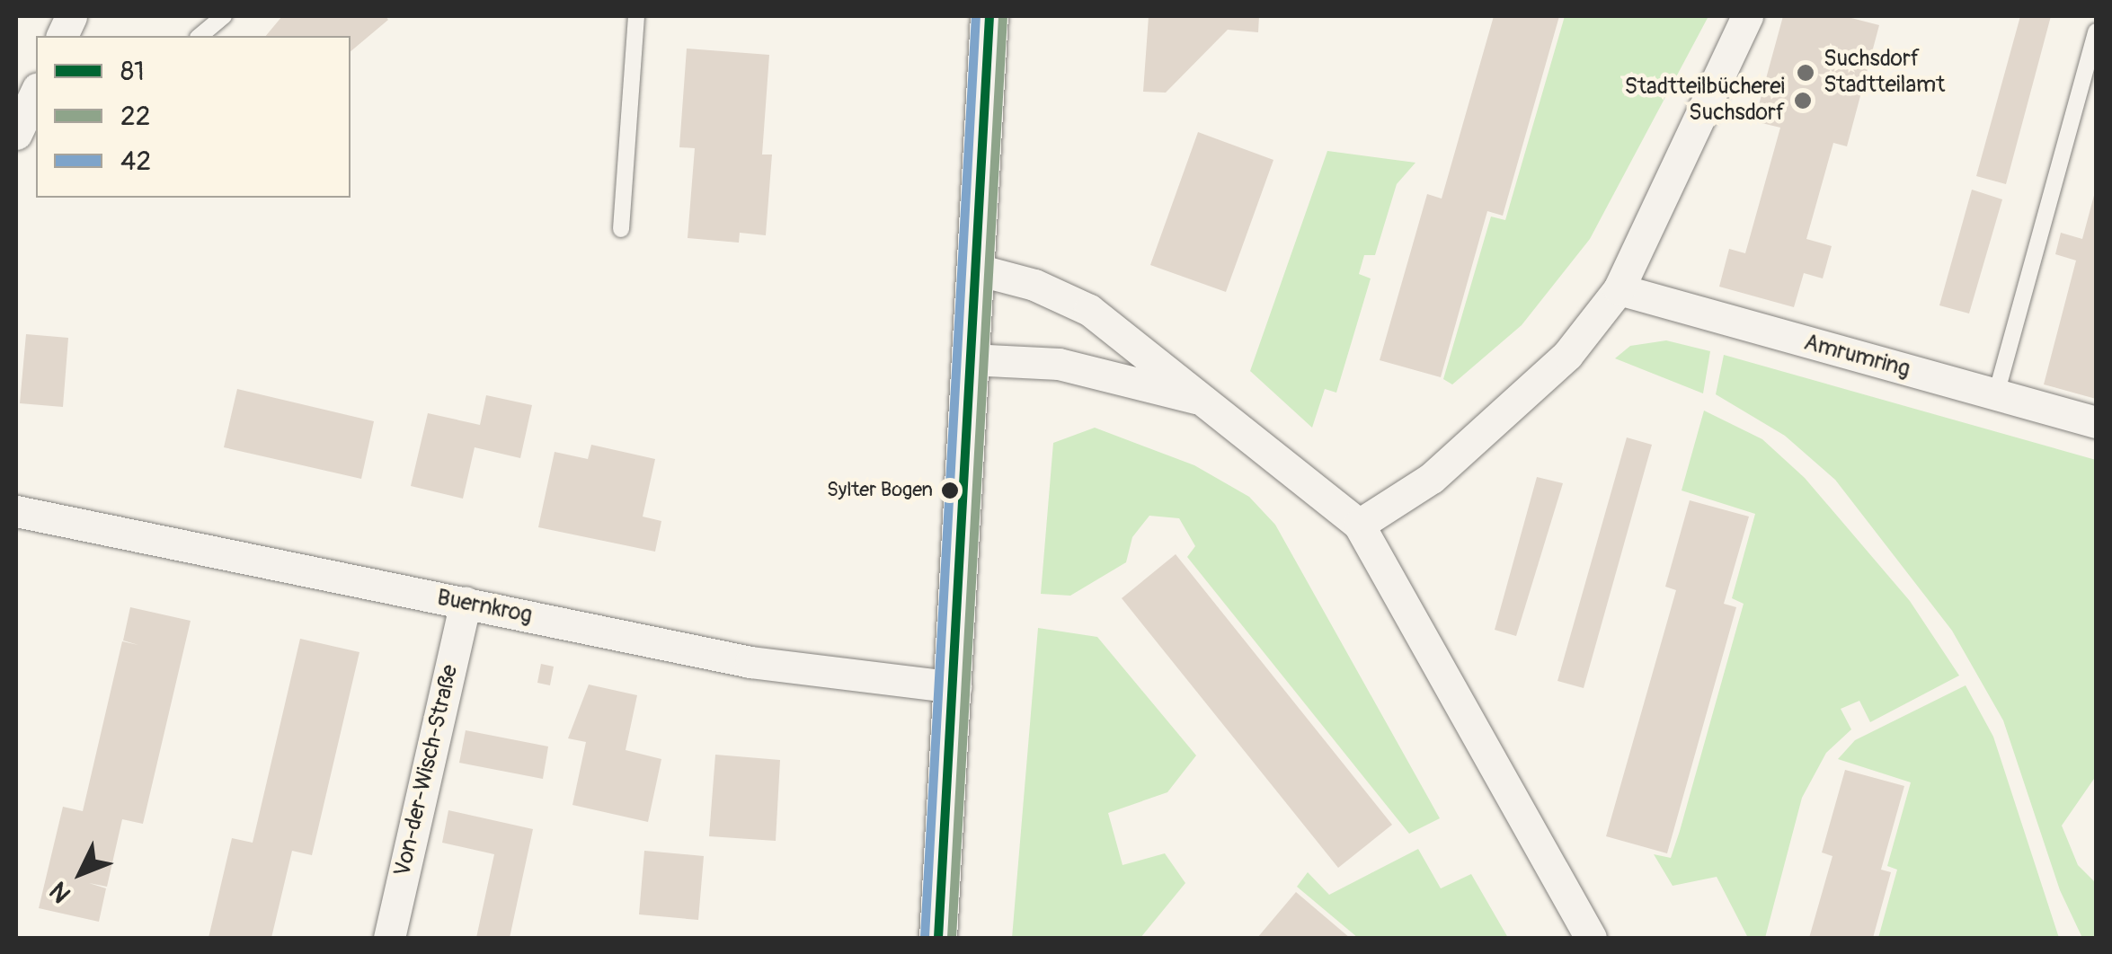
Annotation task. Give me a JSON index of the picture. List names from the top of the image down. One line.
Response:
{"streets":{"street":["Amrumring","Buernkrog","Von-der-Wisch-Straße"]},"crossings":[["Buernkrog","Von-der-Wisch-Straße"]],"places":["Suchsdorf Stadtteilamt","Stadtteilbücherei Suchsdorf","Sylter Bogen"],"lines":["transit line 81","transit line 42","transit line 22"],"legend":["81","22","42"],"north":"bottom left"}
